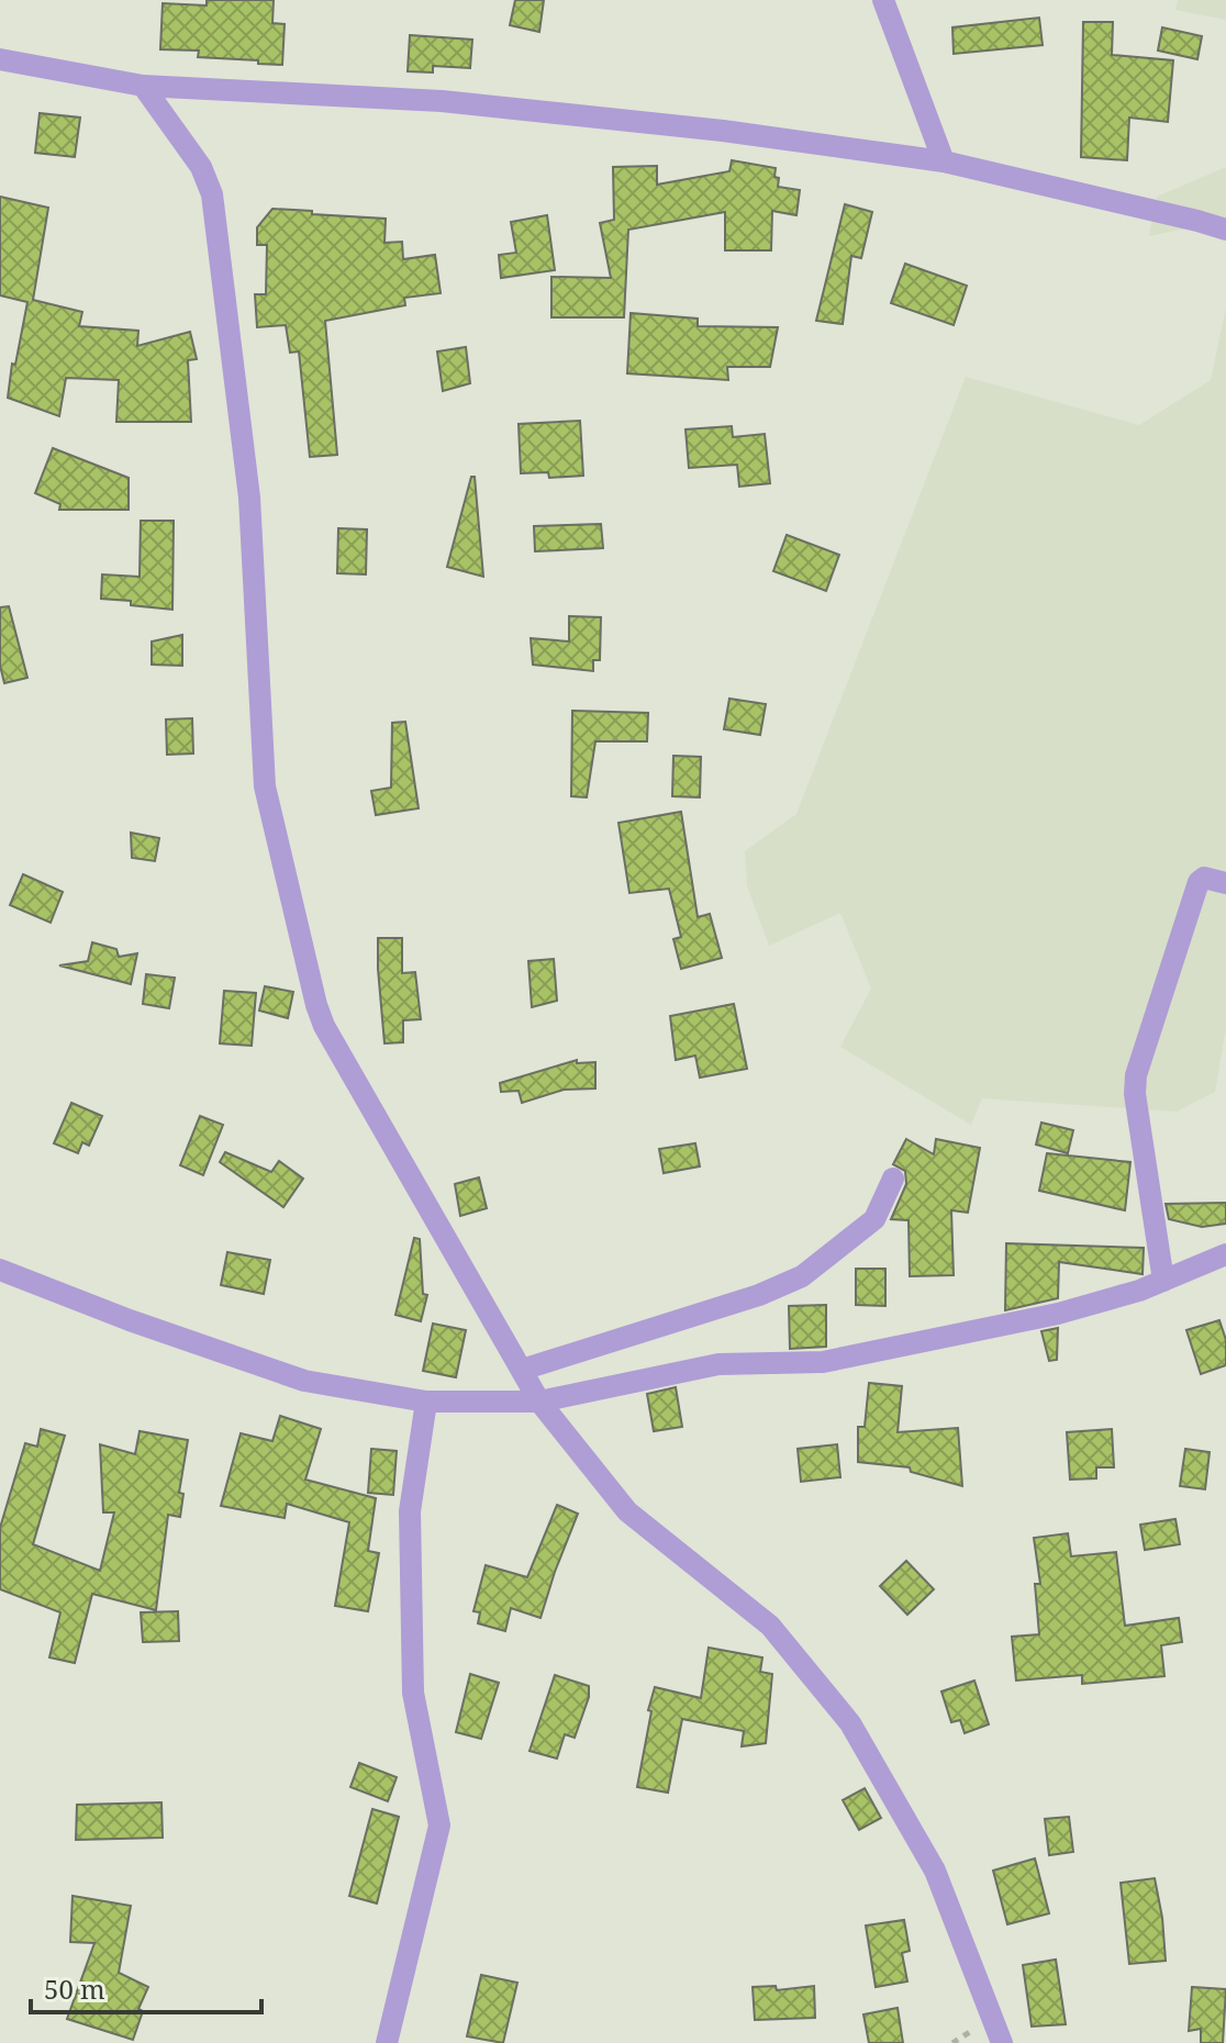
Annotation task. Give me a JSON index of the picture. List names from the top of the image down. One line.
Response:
{"scale_bar":"50 m"}
